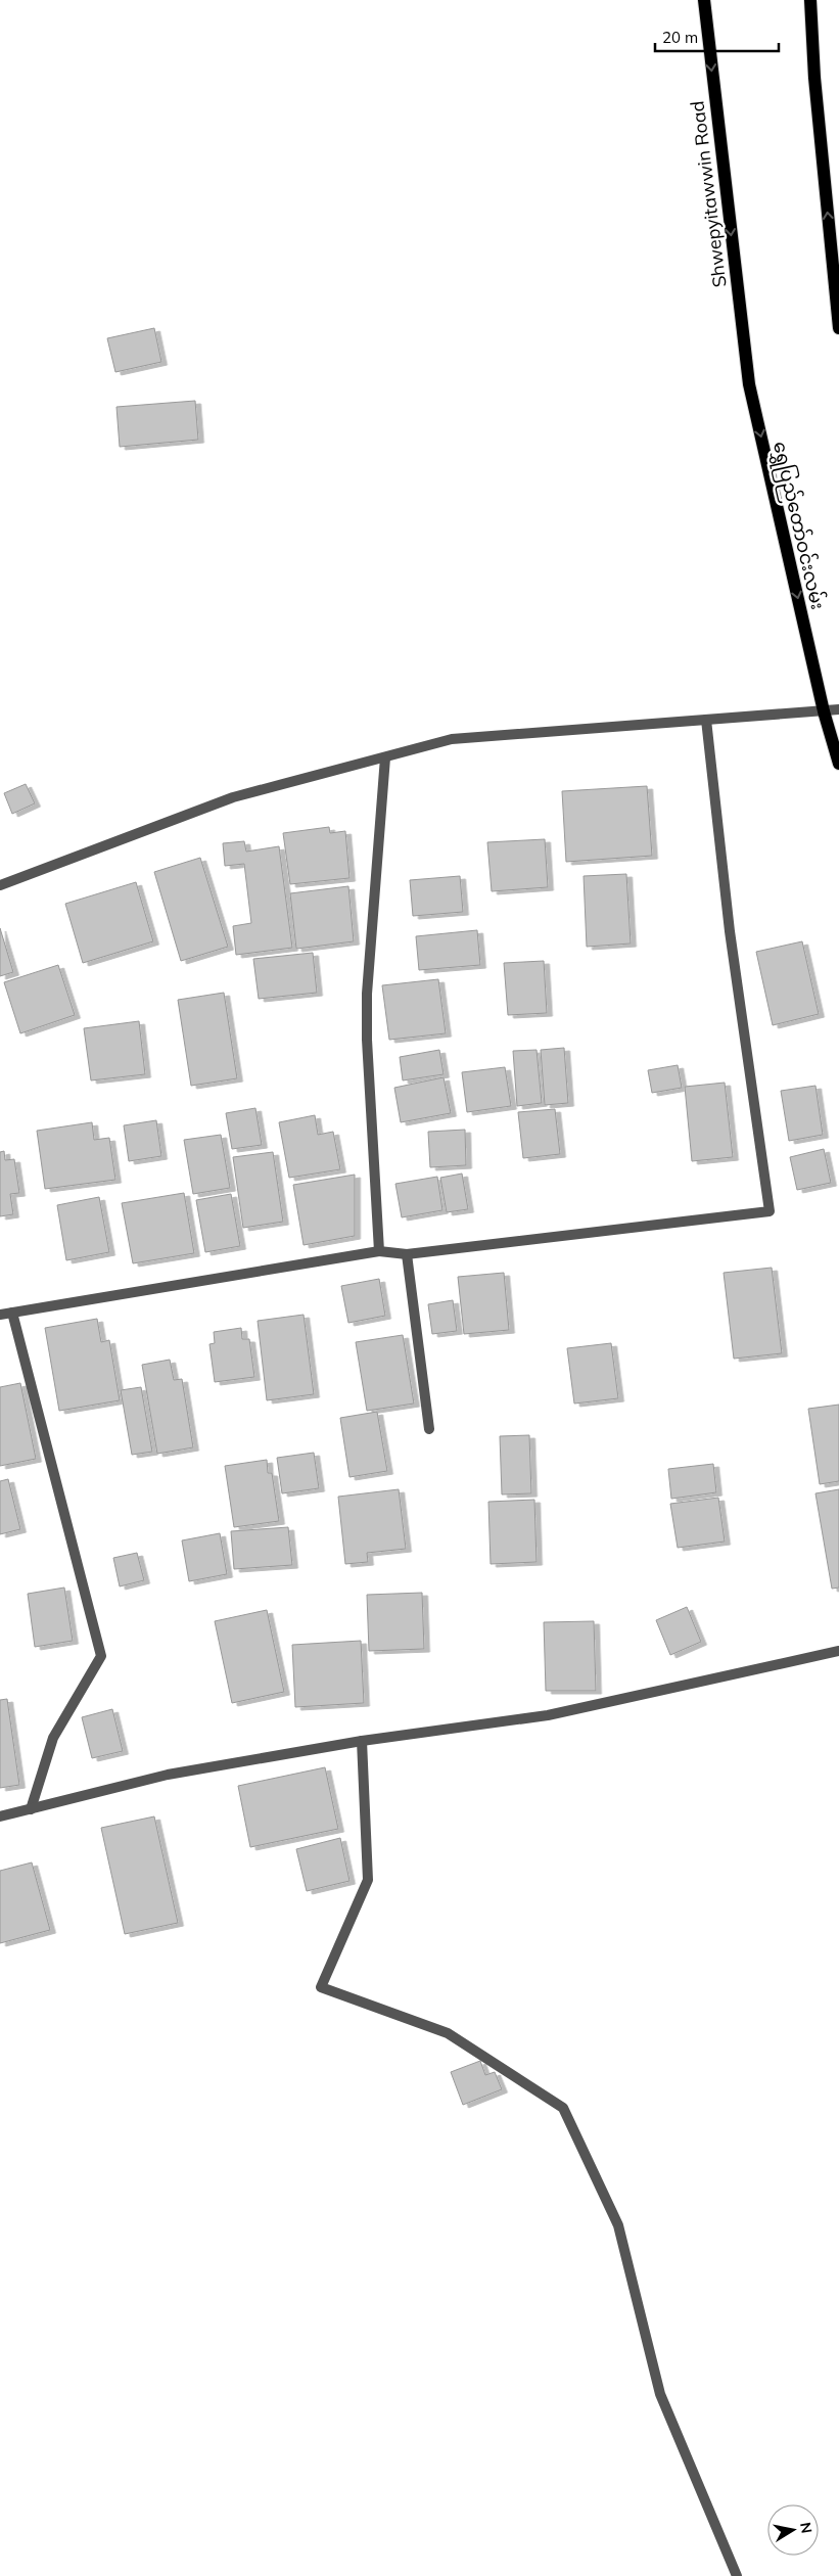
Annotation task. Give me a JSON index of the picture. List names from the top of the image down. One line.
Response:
{"streets":{"main road":["Shwepyitawwin Road","ရွှေပြည်တော်ဝင်းလမ်း"]},"crossings":[["Shwepyitawwin Road","ရွှေပြည်တော်ဝင်းလမ်း"]],"one_way":["ရွှေပြည်တော်ဝင်းလမ်း"],"scale_bar":"20 m","north":"right"}
